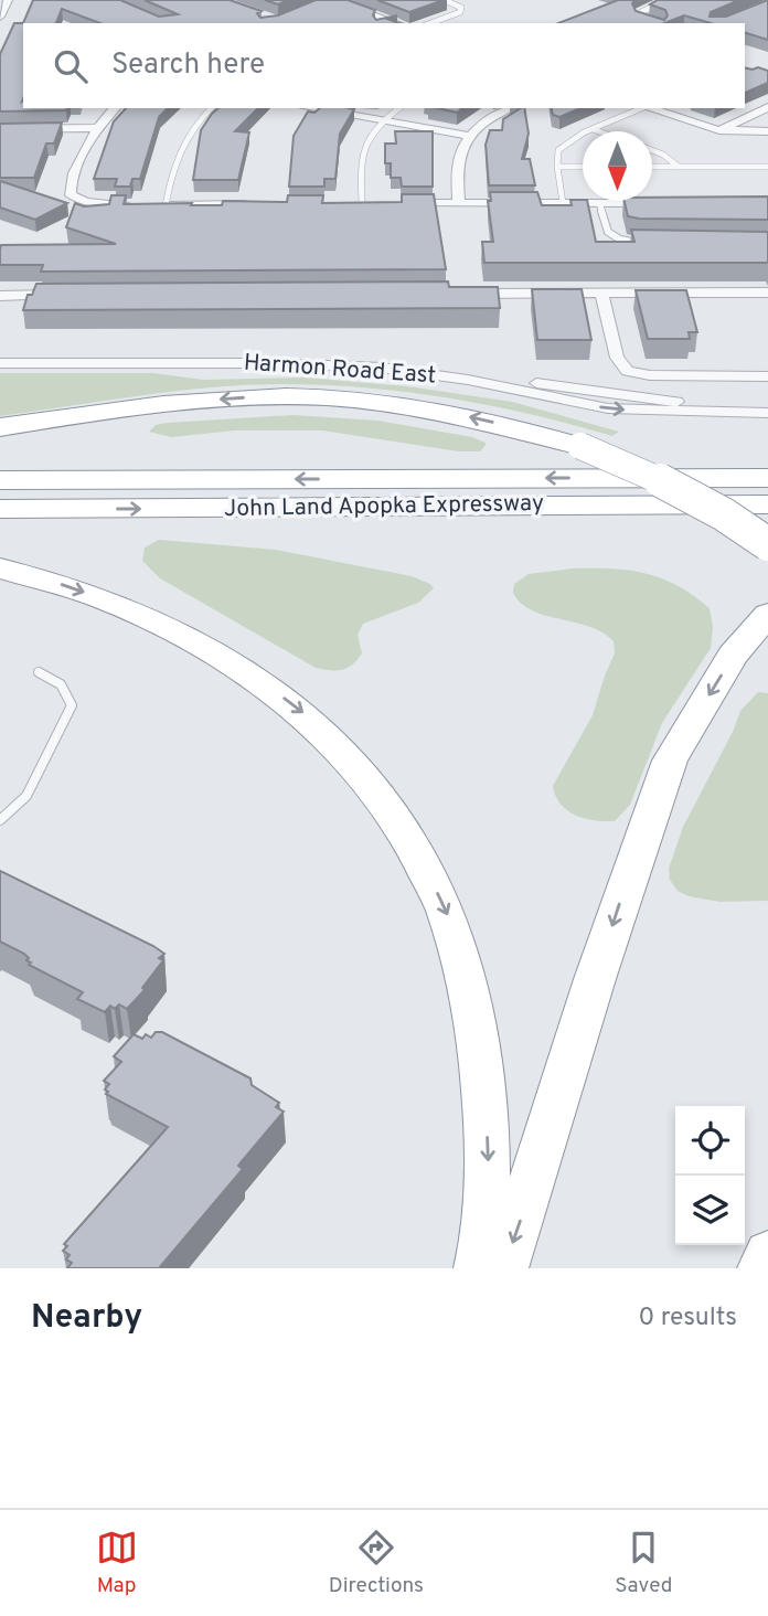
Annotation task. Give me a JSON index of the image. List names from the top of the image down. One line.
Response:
{"streets":{"highway":["John Land Apopka Expressway"],"street":["Harmon Road East"]},"north":"bottom","page":{"search":"Search here","heading":["Nearby","0 results"],"nav":["Map","Directions","Saved"]}}
